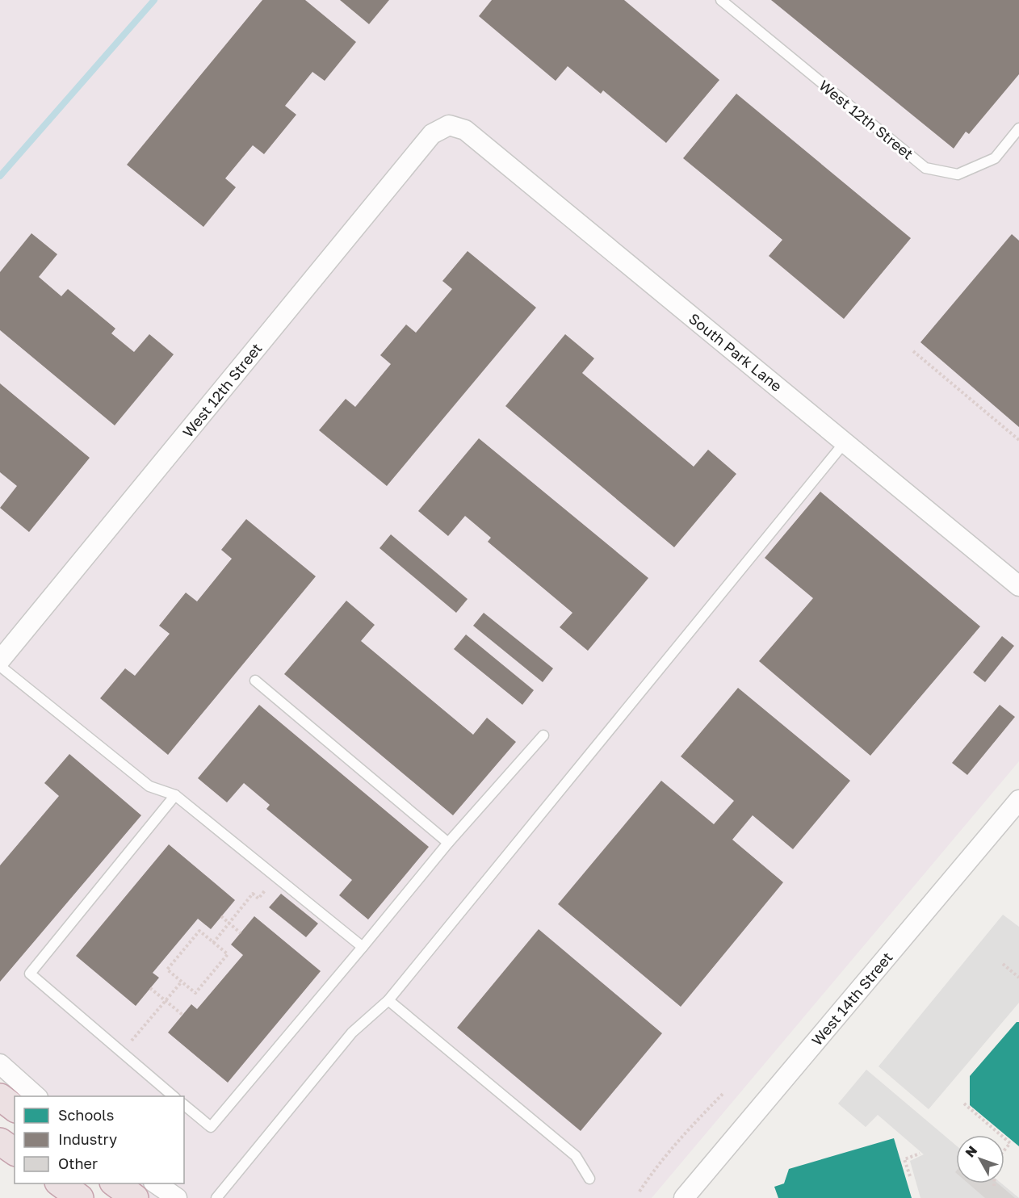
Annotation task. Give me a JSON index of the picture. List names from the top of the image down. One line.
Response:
{"streets":{"street":["West 12th Street","South Park Lane","West 14th Street"]},"crossings":[["West 12th Street","South Park Lane"]],"legend":["Schools","Industry","Other"],"north":"top left"}
